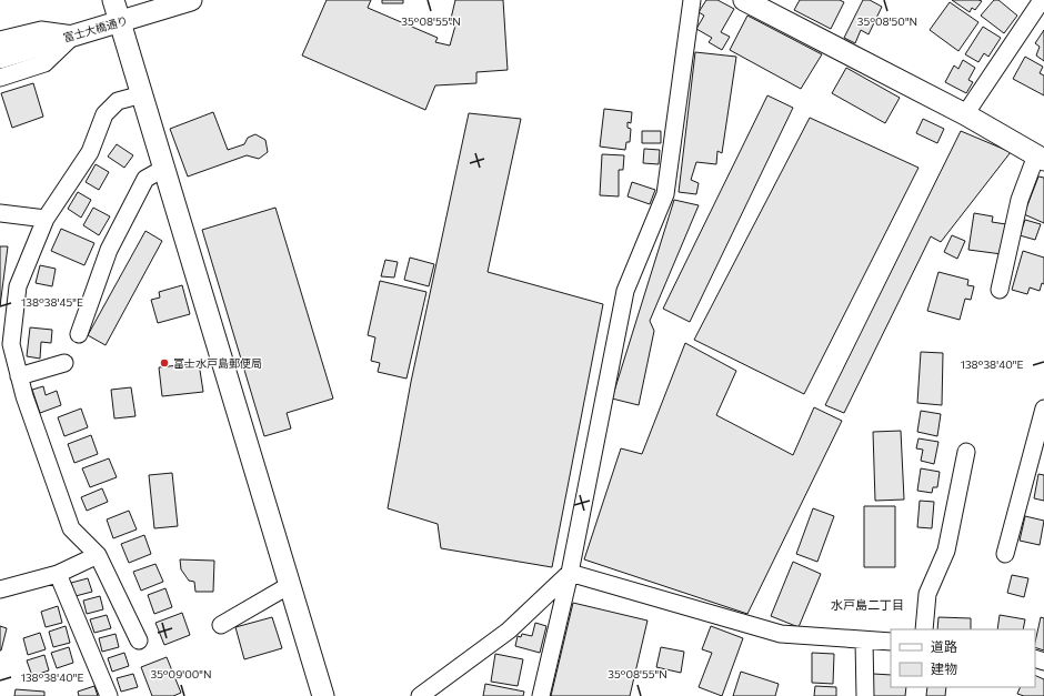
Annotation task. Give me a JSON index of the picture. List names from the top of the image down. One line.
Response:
{"streets":{"street":["富士大橋通り"]},"districts":["水戸島二丁目"],"places":["富士水戸島郵便局"],"legend":["道路","建物"],"coordinates":["35°08'55\"N","35°08'50\"N","138°38'45\"E","138°38'40\"E","35°09'00\"N"]}
